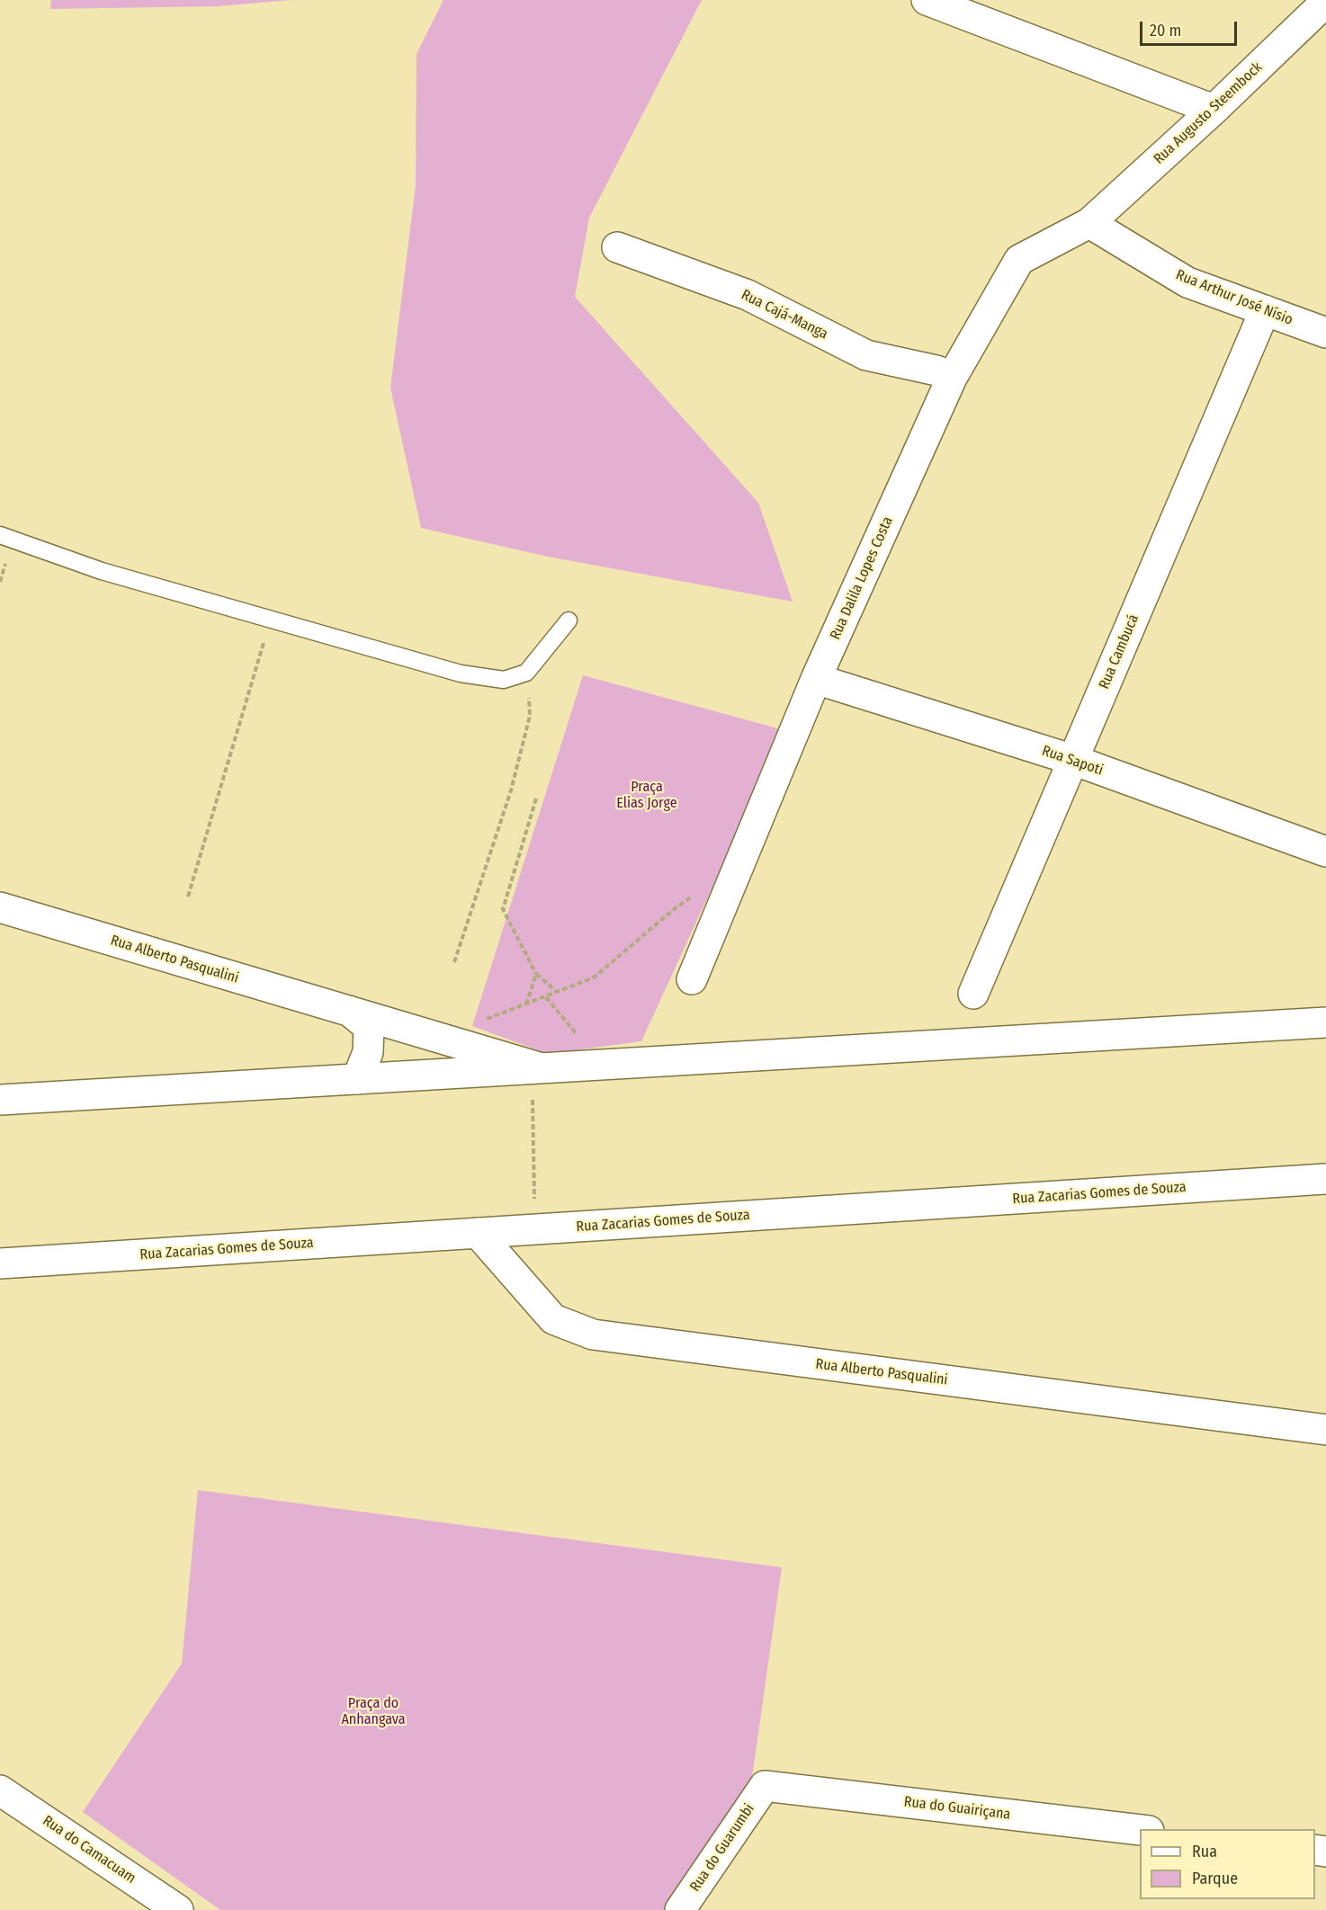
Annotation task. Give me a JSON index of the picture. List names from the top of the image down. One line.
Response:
{"streets":{"street":["Rua Augusto Steembock","Rua Arthur José Nísio","Rua Cajá-Manga","Rua Dalila Lopes Costa","Rua Cambucá","Rua Sapoti","Rua Alberto Pasqualini","Rua Zacarias Gomes de Souza","Rua do Guairiçana","Rua do Guarumbi","Rua do Camacuam"]},"crossings":[["Rua Augusto Steembock","Rua Arthur José Nísio"],["Rua Augusto Steembock","Rua Dalila Lopes Costa"],["Rua Arthur José Nísio","Rua Dalila Lopes Costa"],["Rua Arthur José Nísio","Rua Cambucá"],["Rua Cajá-Manga","Rua Dalila Lopes Costa"],["Rua Dalila Lopes Costa","Rua Sapoti"],["Rua Cambucá","Rua Sapoti"],["Rua Alberto Pasqualini","Rua Zacarias Gomes de Souza"],["Rua do Guairiçana","Rua do Guarumbi"]],"parks":["Praça Elias Jorge","Praça do Anhangava"],"legend":["Rua","Parque"],"scale_bar":"20 m"}
